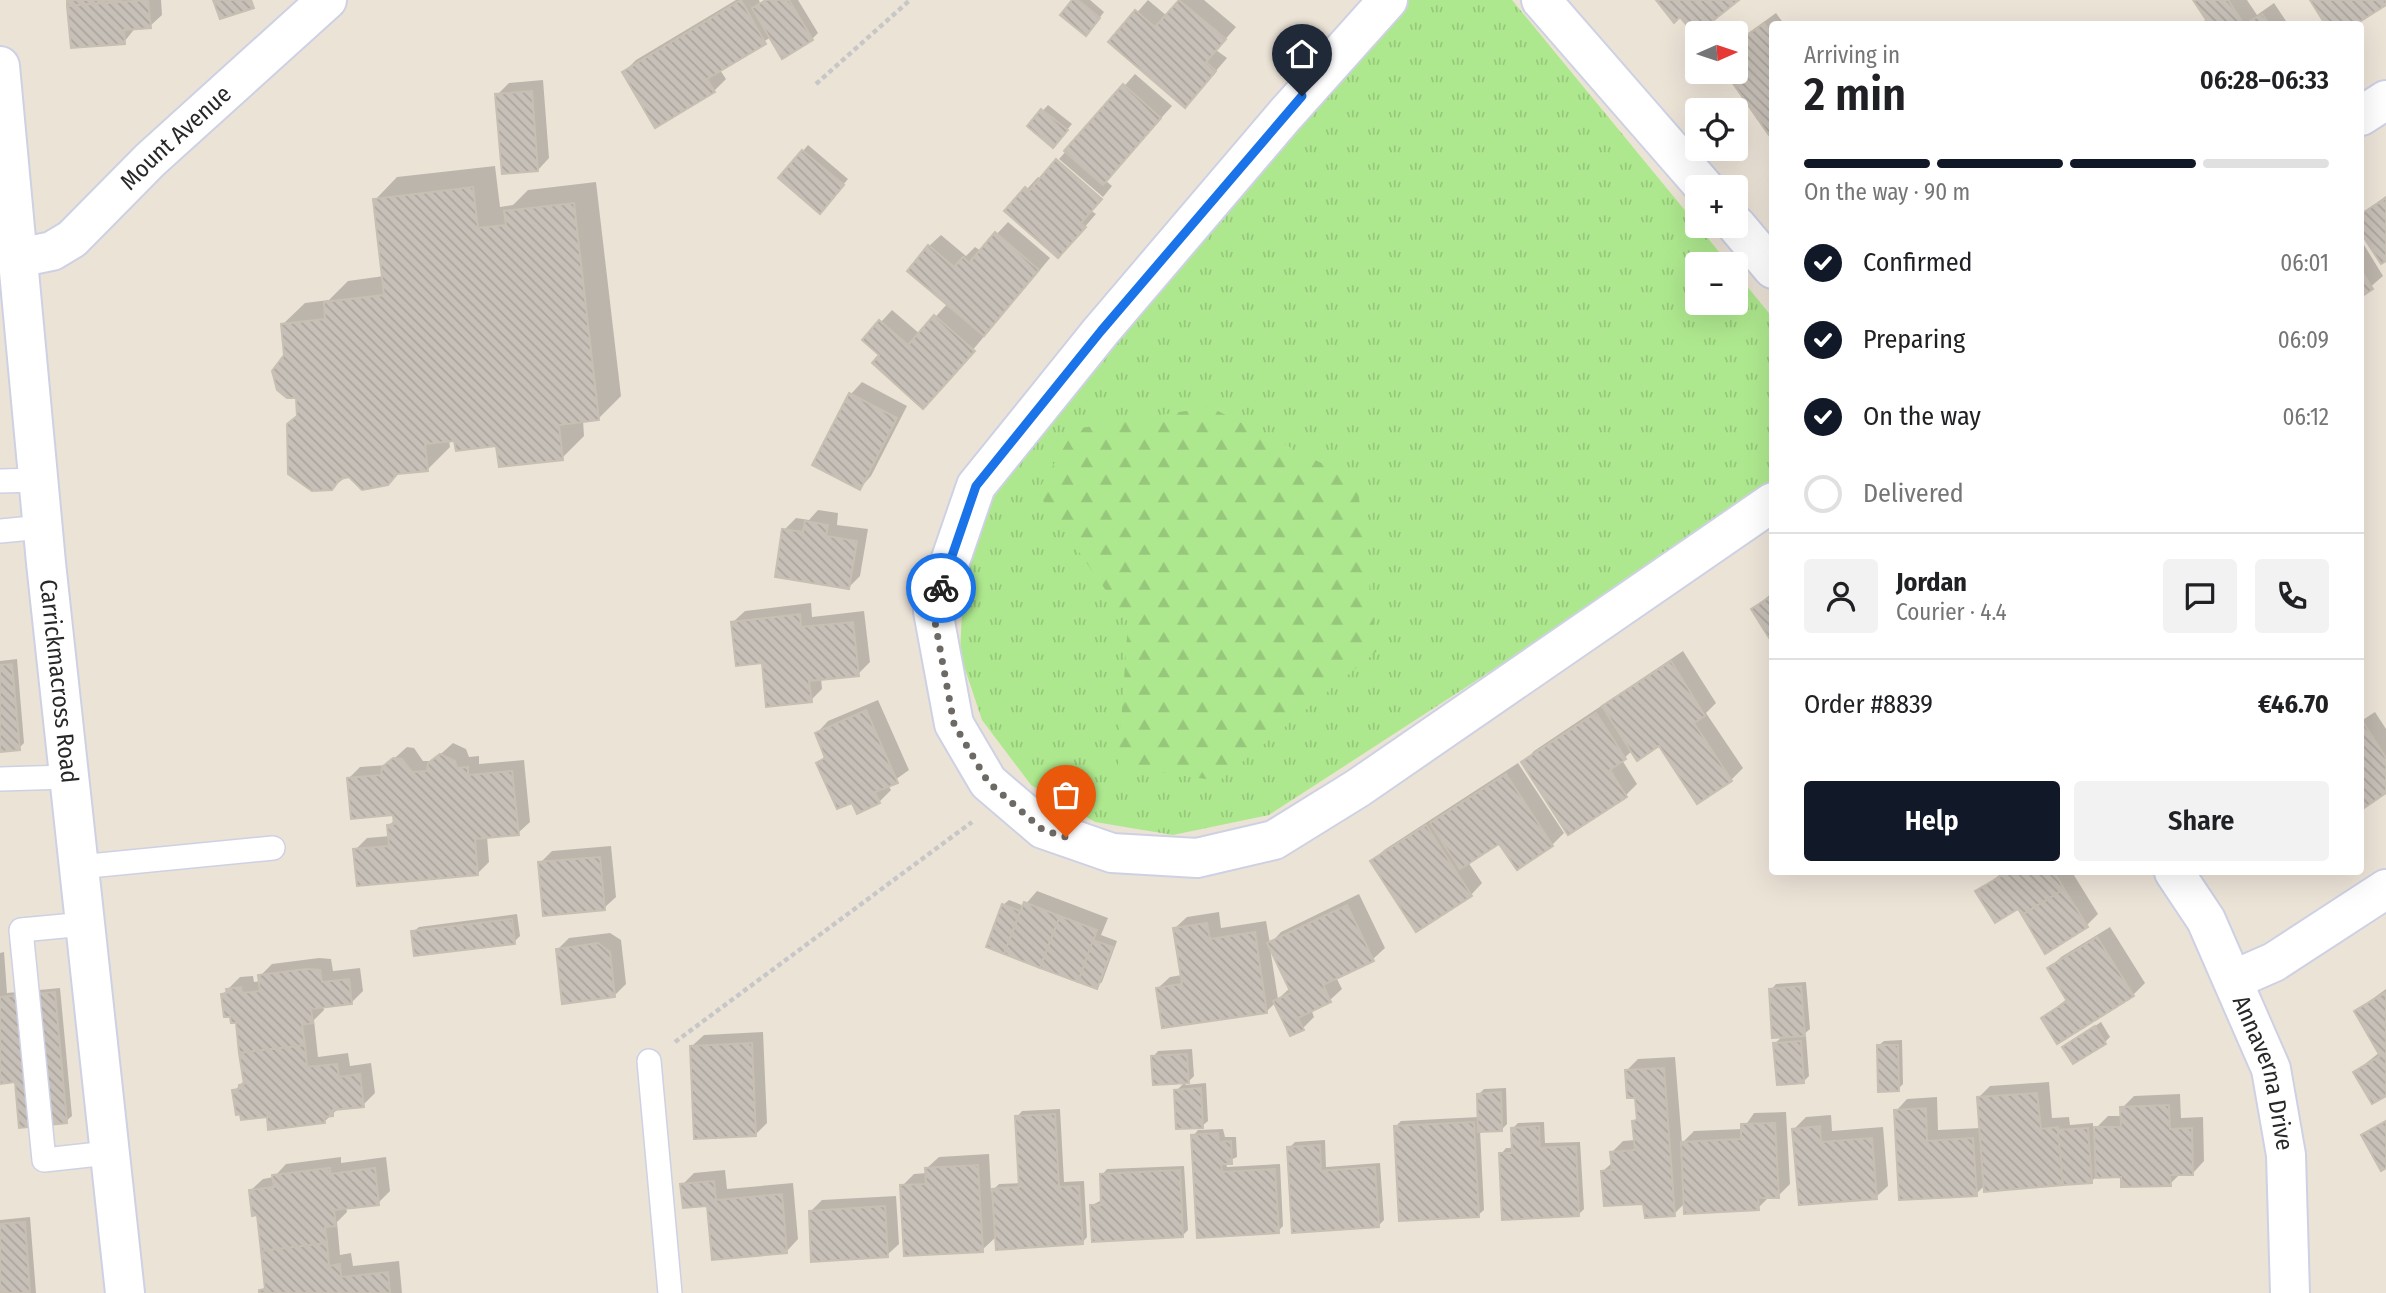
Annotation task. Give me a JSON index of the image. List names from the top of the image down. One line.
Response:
{"streets":{"street":["Mount Avenue","Carrickmacross Road","Annaverna Drive"]},"crossings":[["Mount Avenue","Carrickmacross Road"]],"north":"right","page":{"map_buttons":["+","−"],"heading":["2 min","Arriving in","06:28–06:33"],"panel":["Jordan","Courier · 4.4","Order #8839","€46.70"],"bar":"On the way · 90 m","list":[["Confirmed","06:01"],["Preparing","06:09"],["On the way","06:12"],"Delivered"],"buttons":["Help","Share"]}}
